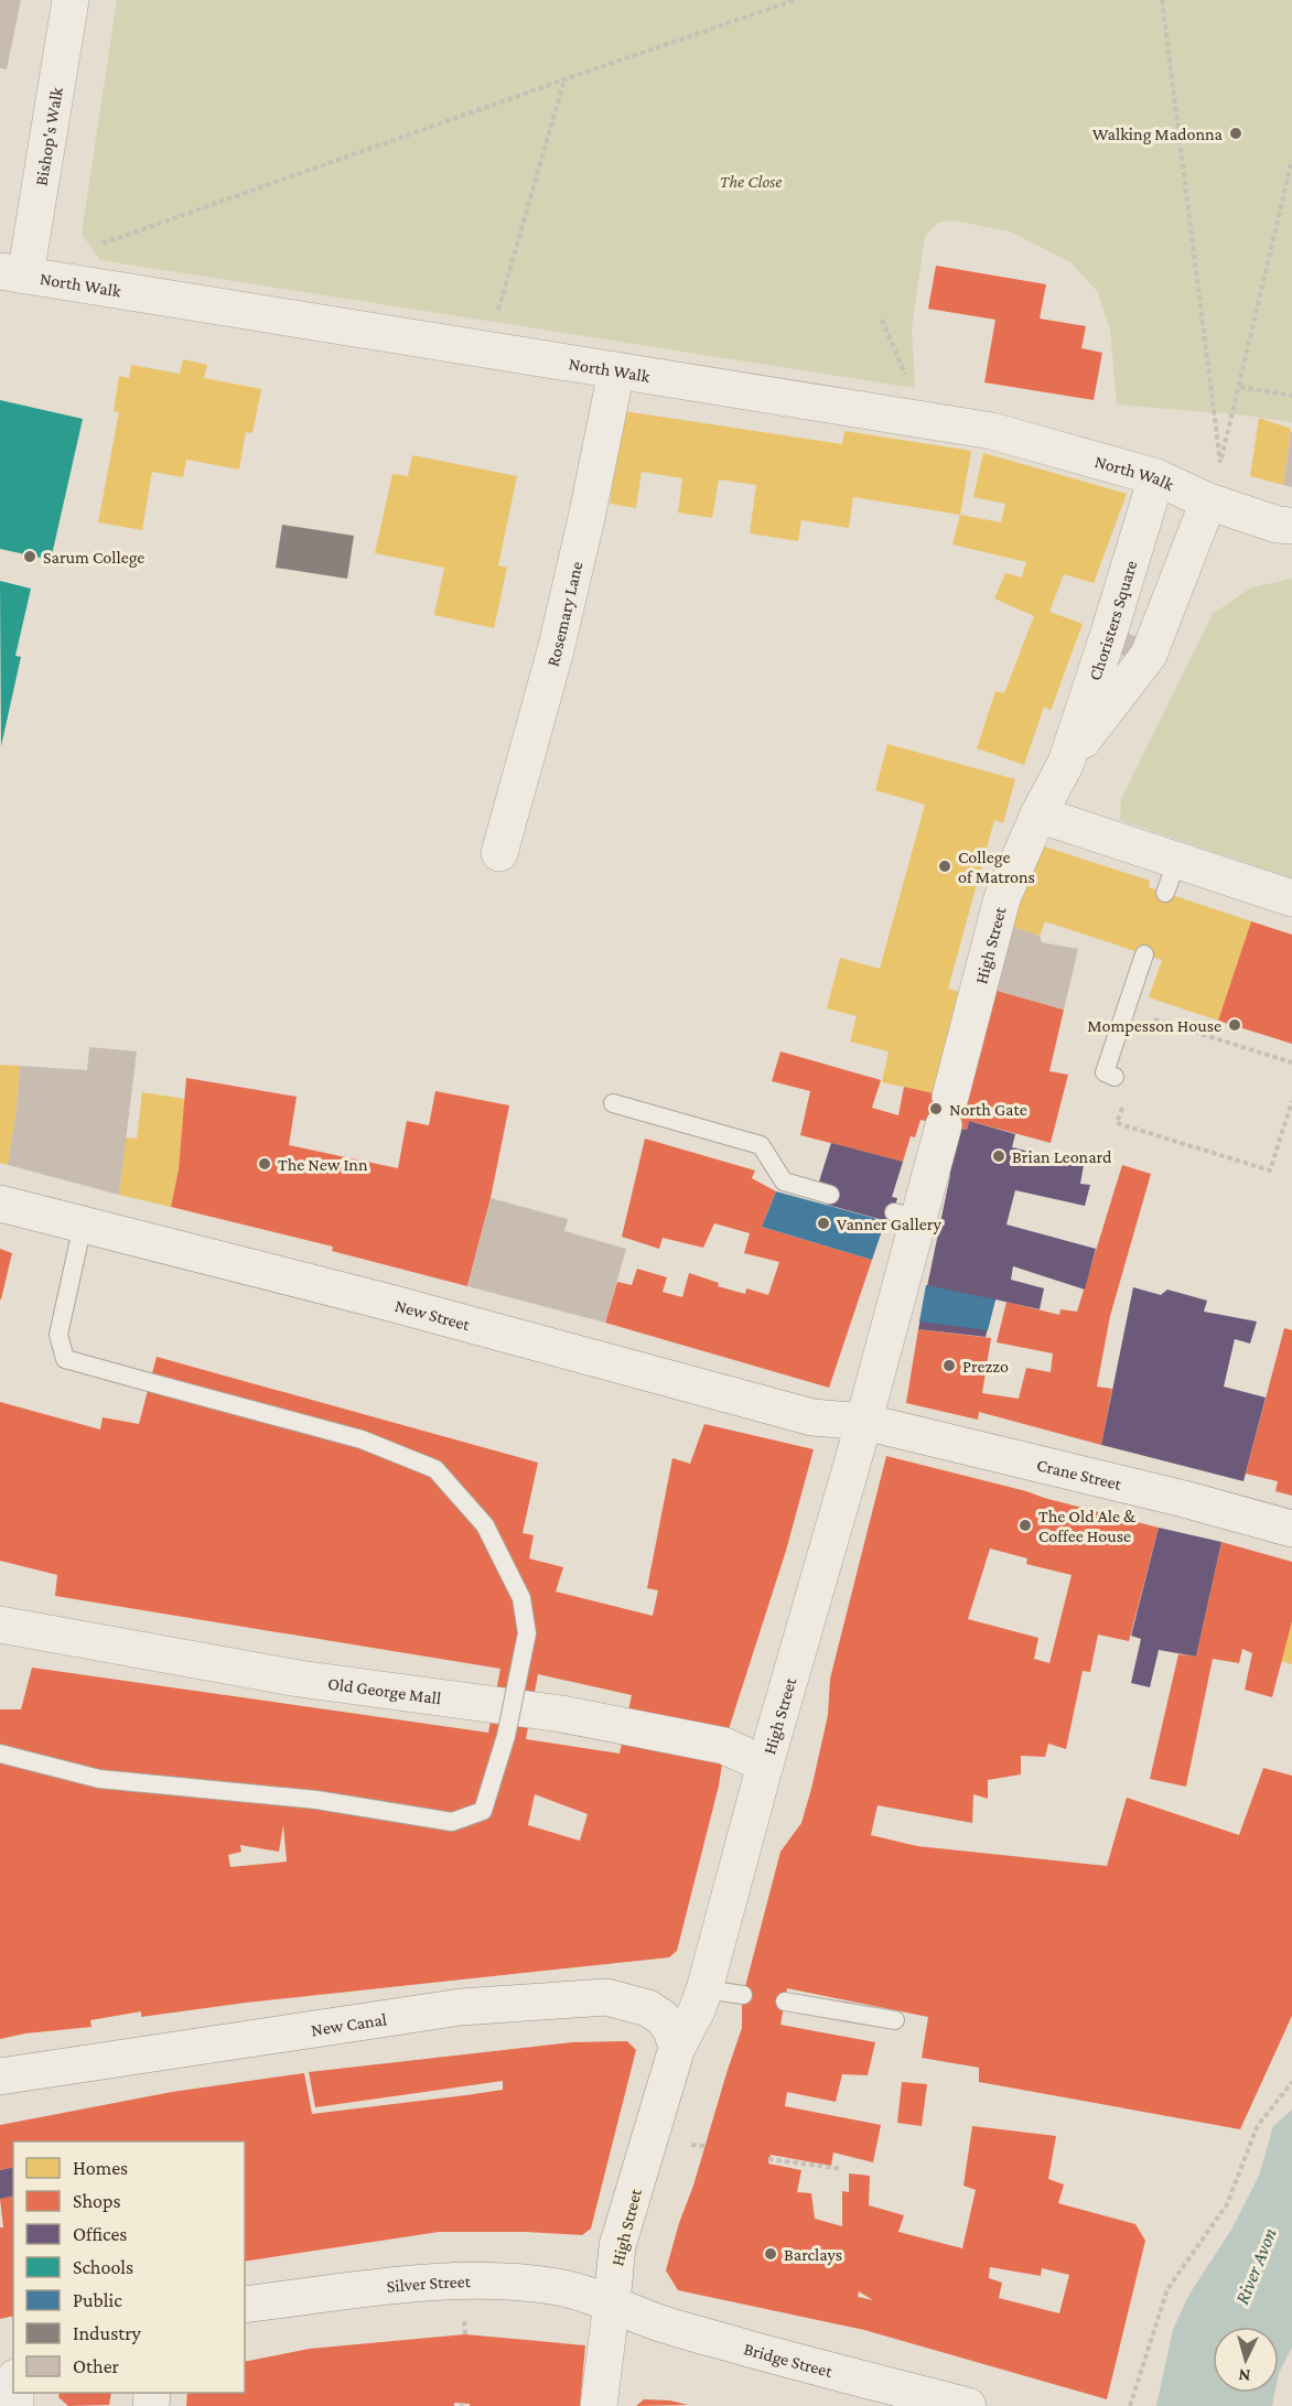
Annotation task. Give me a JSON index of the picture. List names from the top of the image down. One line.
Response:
{"streets":{"street":["Bishop's Walk","North Walk","Rosemary Lane","Choristers Square","High Street","New Street","Crane Street","Old George Mall","New Canal","Silver Street","Bridge Street"]},"crossings":[["Bishop's Walk","North Walk"],["North Walk","Rosemary Lane"],["North Walk","Choristers Square"],["Choristers Square","High Street"],["High Street","New Street"],["High Street","Crane Street"],["High Street","Old George Mall"],["High Street","New Canal"],["High Street","Silver Street"],["High Street","Bridge Street"],["New Street","Crane Street"],["Silver Street","Bridge Street"]],"water":["River Avon"],"parks":["The Close"],"places":["Walking Madonna","Sarum College","College of Matrons","Mompesson House","North Gate","Brian Leonard","The New Inn","Vanner Gallery","Prezzo","The Old Ale & Coffee House","Barclays"],"legend":["Homes","Shops","Offices","Schools","Public","Industry","Other"],"north":"bottom"}
